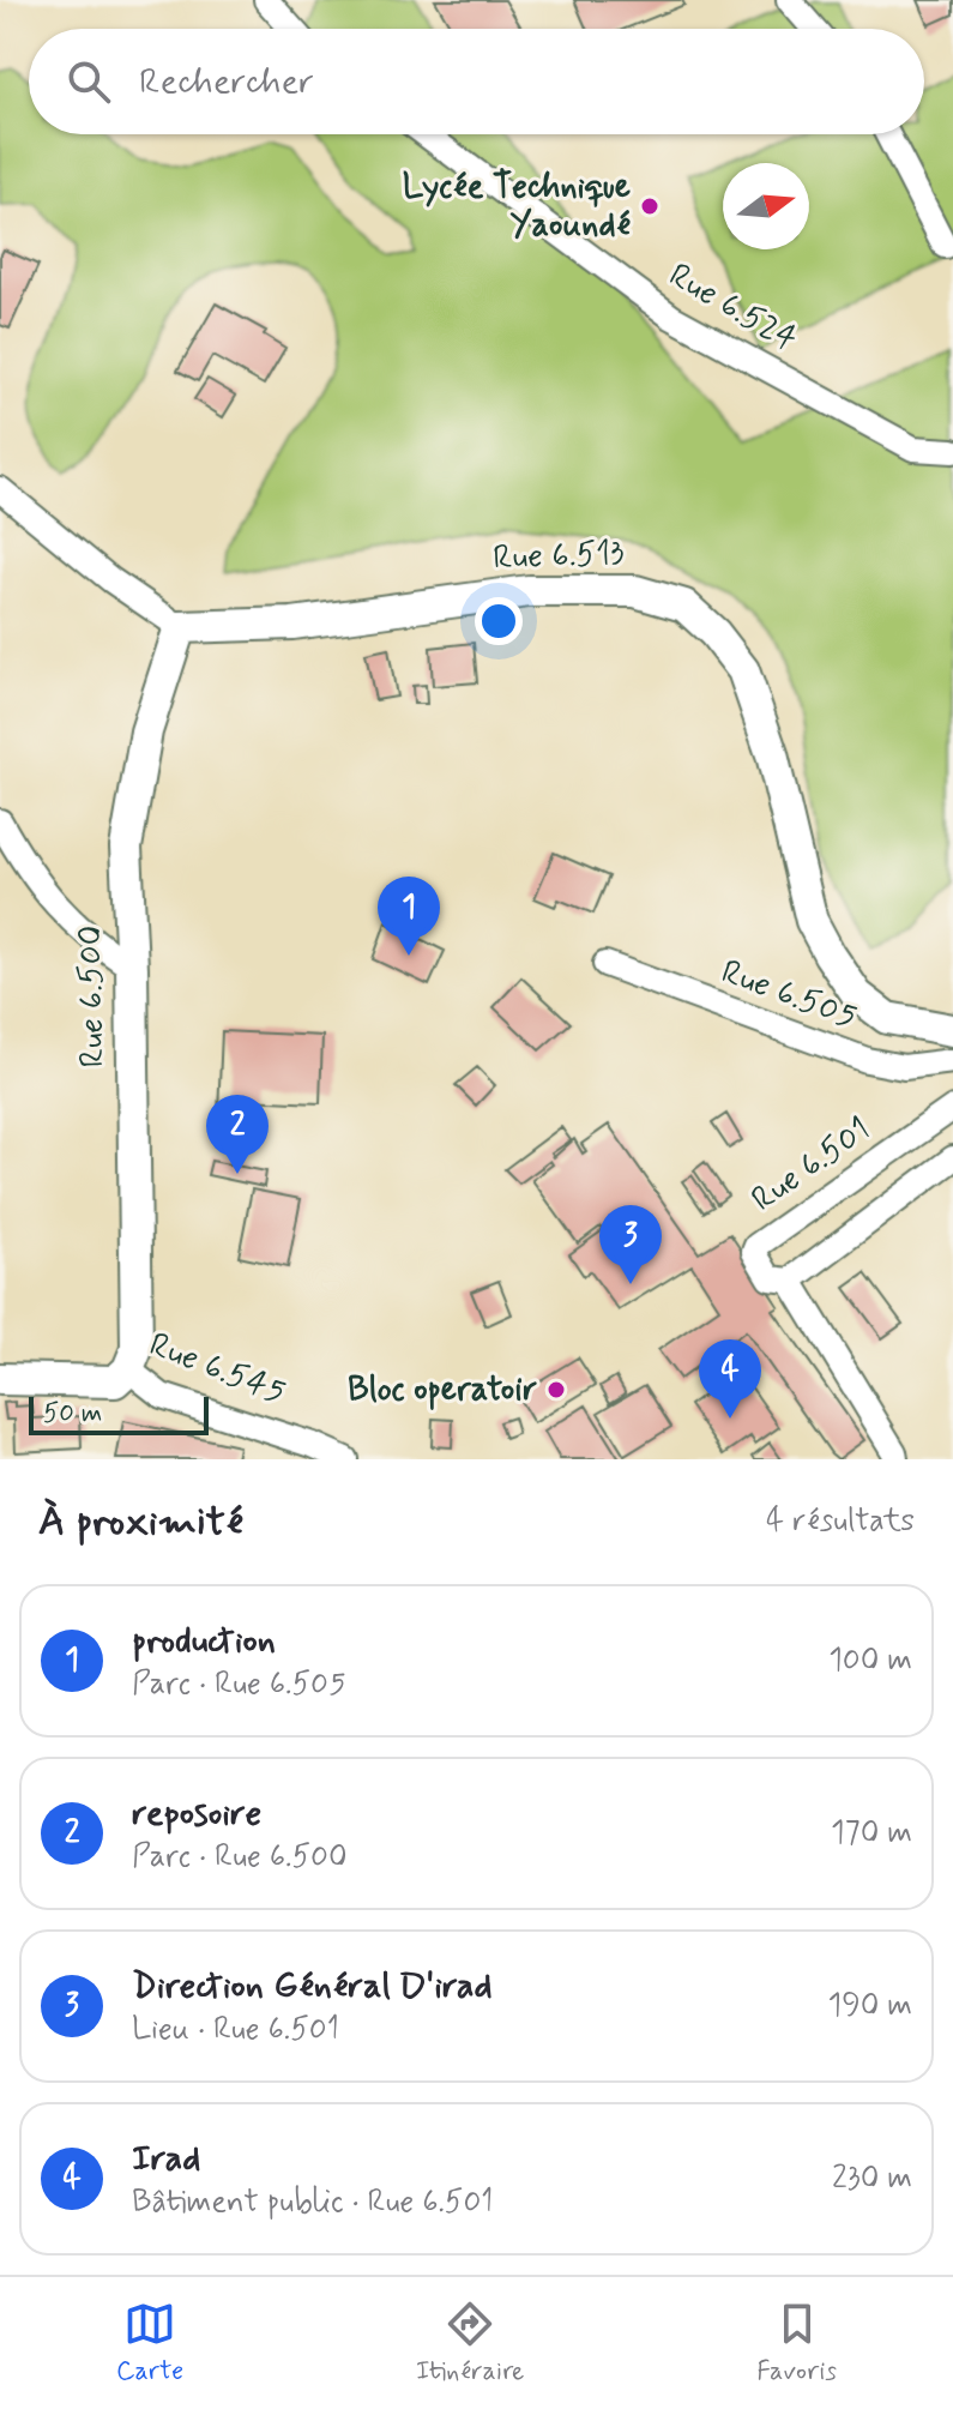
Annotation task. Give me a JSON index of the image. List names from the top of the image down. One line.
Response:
{"streets":{"street":["Rue 6.524","Rue 6.513","Rue 6.505","Rue 6.500","Rue 6.501","Rue 6.545"]},"crossings":[["Rue 6.513","Rue 6.500"],["Rue 6.500","Rue 6.545"]],"places":["Lycée Technique Yaoundé","Bloc operatoir"],"scale_bar":"50 m","north":"right","page":{"search":"Rechercher","pins":["1","2","3","4"],"scale":"50 m","heading":["À proximité","4 résultats"],"list":[{"mark":"1","name":"production","note":"Parc · Rue 6.505","value":"100 m"},{"mark":"2","name":"reposoire","note":"Parc · Rue 6.500","value":"170 m"},{"mark":"3","name":"Direction Général D'irad","note":"Lieu · Rue 6.501","value":"190 m"},{"mark":"4","name":"Irad","note":"Bâtiment public · Rue 6.501","value":"230 m"}],"nav":["Carte","Itinéraire","Favoris"]}}
